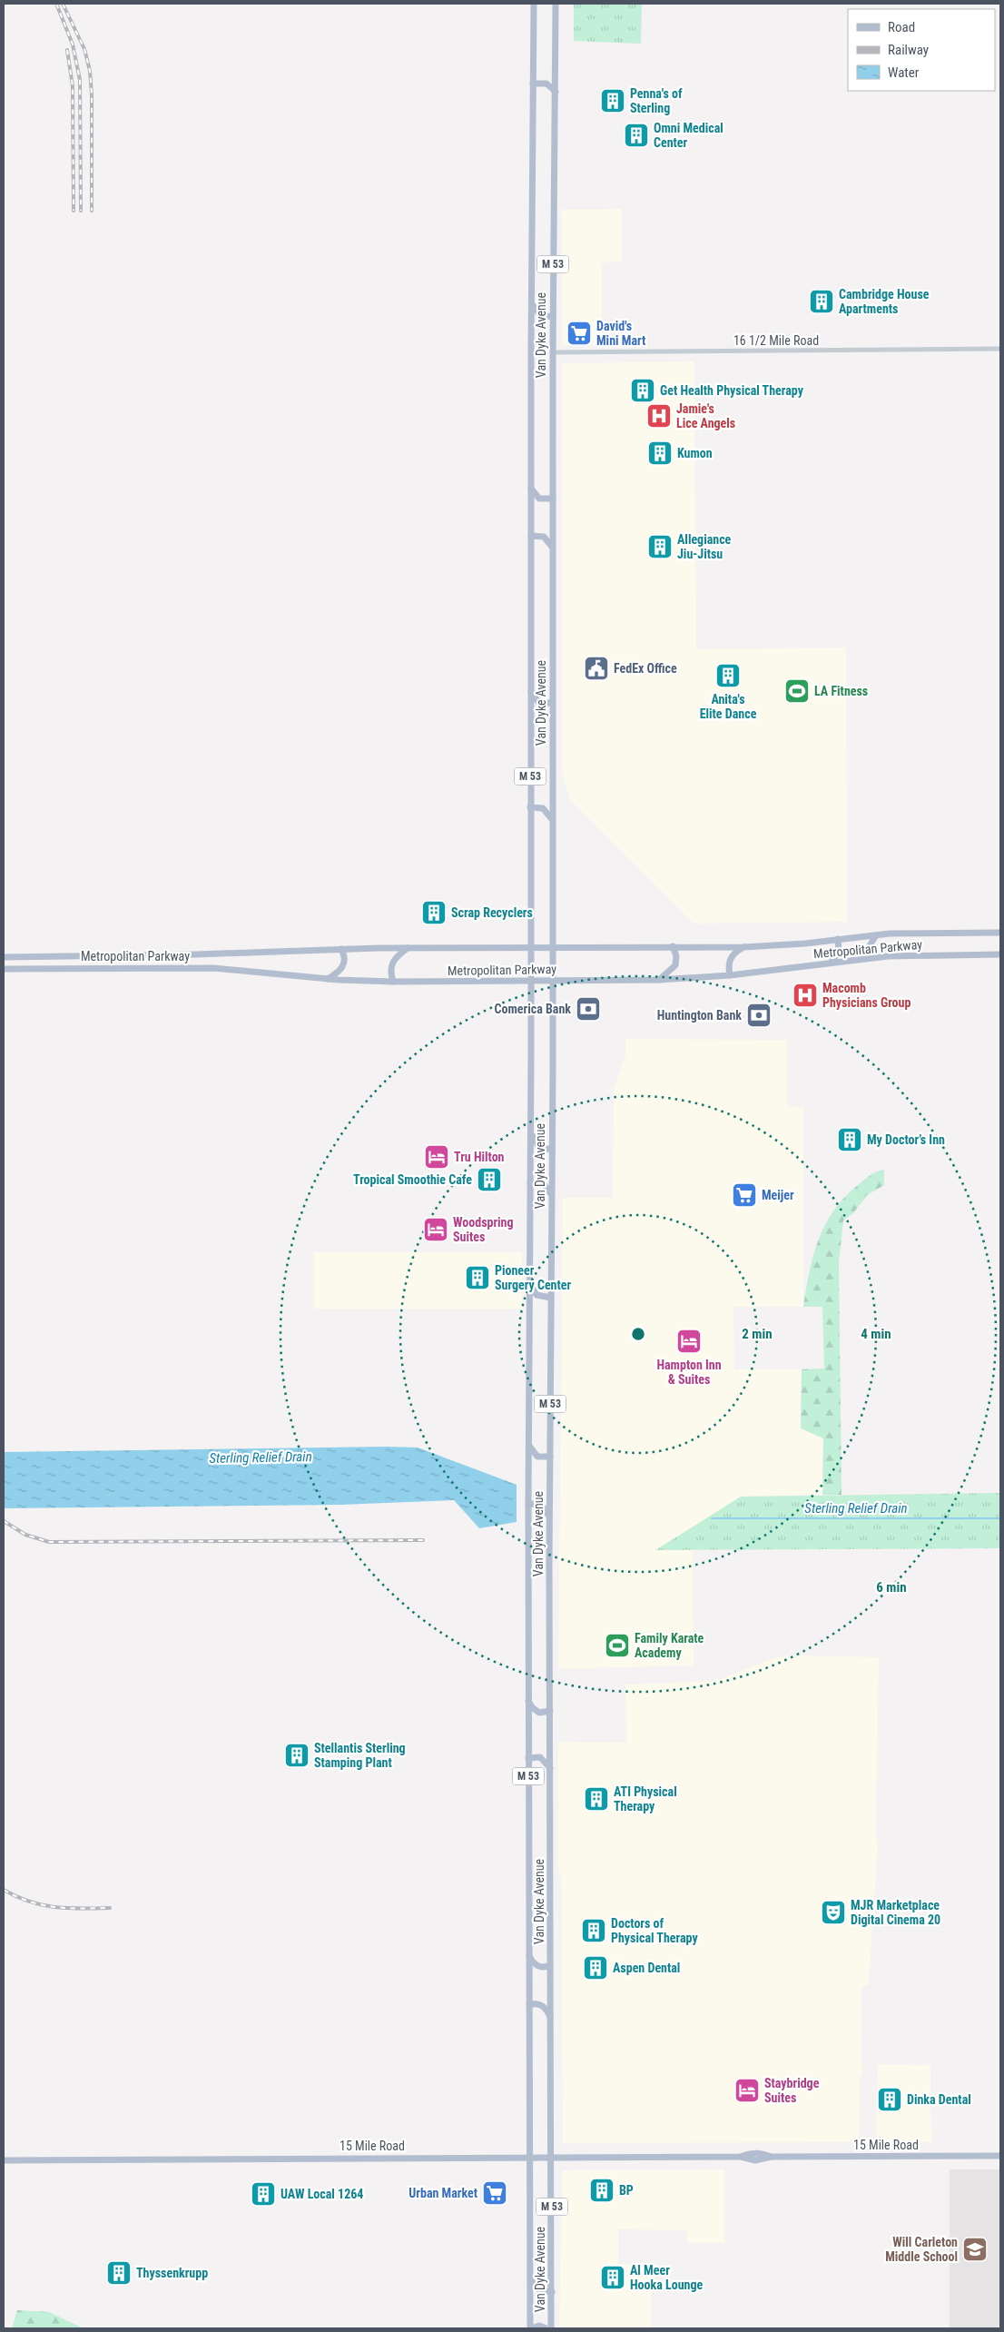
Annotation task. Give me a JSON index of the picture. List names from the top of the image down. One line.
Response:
{"streets":{"main road":["M 53","Van Dyke Avenue","Metropolitan Parkway","15 Mile Road"],"street":["16 1/2 Mile Road"]},"crossings":[["Van Dyke Avenue","16 1/2 Mile Road"],["Van Dyke Avenue","Metropolitan Parkway"],["Van Dyke Avenue","15 Mile Road"]],"water":["Sterling Relief Drain"],"places":{"building":["Penna's of Sterling","Omni Medical Center","Cambridge House Apartments","Get Health Physical Therapy","Kumon","Allegiance Jiu-Jitsu","Anita's Elite Dance","Scrap Recyclers","My Doctor’s Inn","Tropical Smoothie Cafe","Pioneer Surgery Center","Stellantis Sterling Stamping Plant","ATI Physical Therapy","Doctors of Physical Therapy","Aspen Dental","Dinka Dental","BP","UAW Local 1264","Thyssenkrupp","Al Meer Hooka Lounge"],"supermarket":["David's Mini Mart","Meijer","Urban Market"],"hospital":["Jamie's Lice Angels","Macomb Physicians Group"],"public building":["FedEx Office"],"sports":["LA Fitness","Family Karate Academy"],"bank":["Comerica Bank","Huntington Bank"],"hotel":["Tru Hilton","Woodspring Suites","Hampton Inn & Suites","Staybridge Suites"],"theatre":["MJR Marketplace Digital Cinema 20"],"school or university":["Will Carleton Middle School"]},"legend":["Road","Railway","Water"],"rings":["2 min","4 min","6 min"]}
